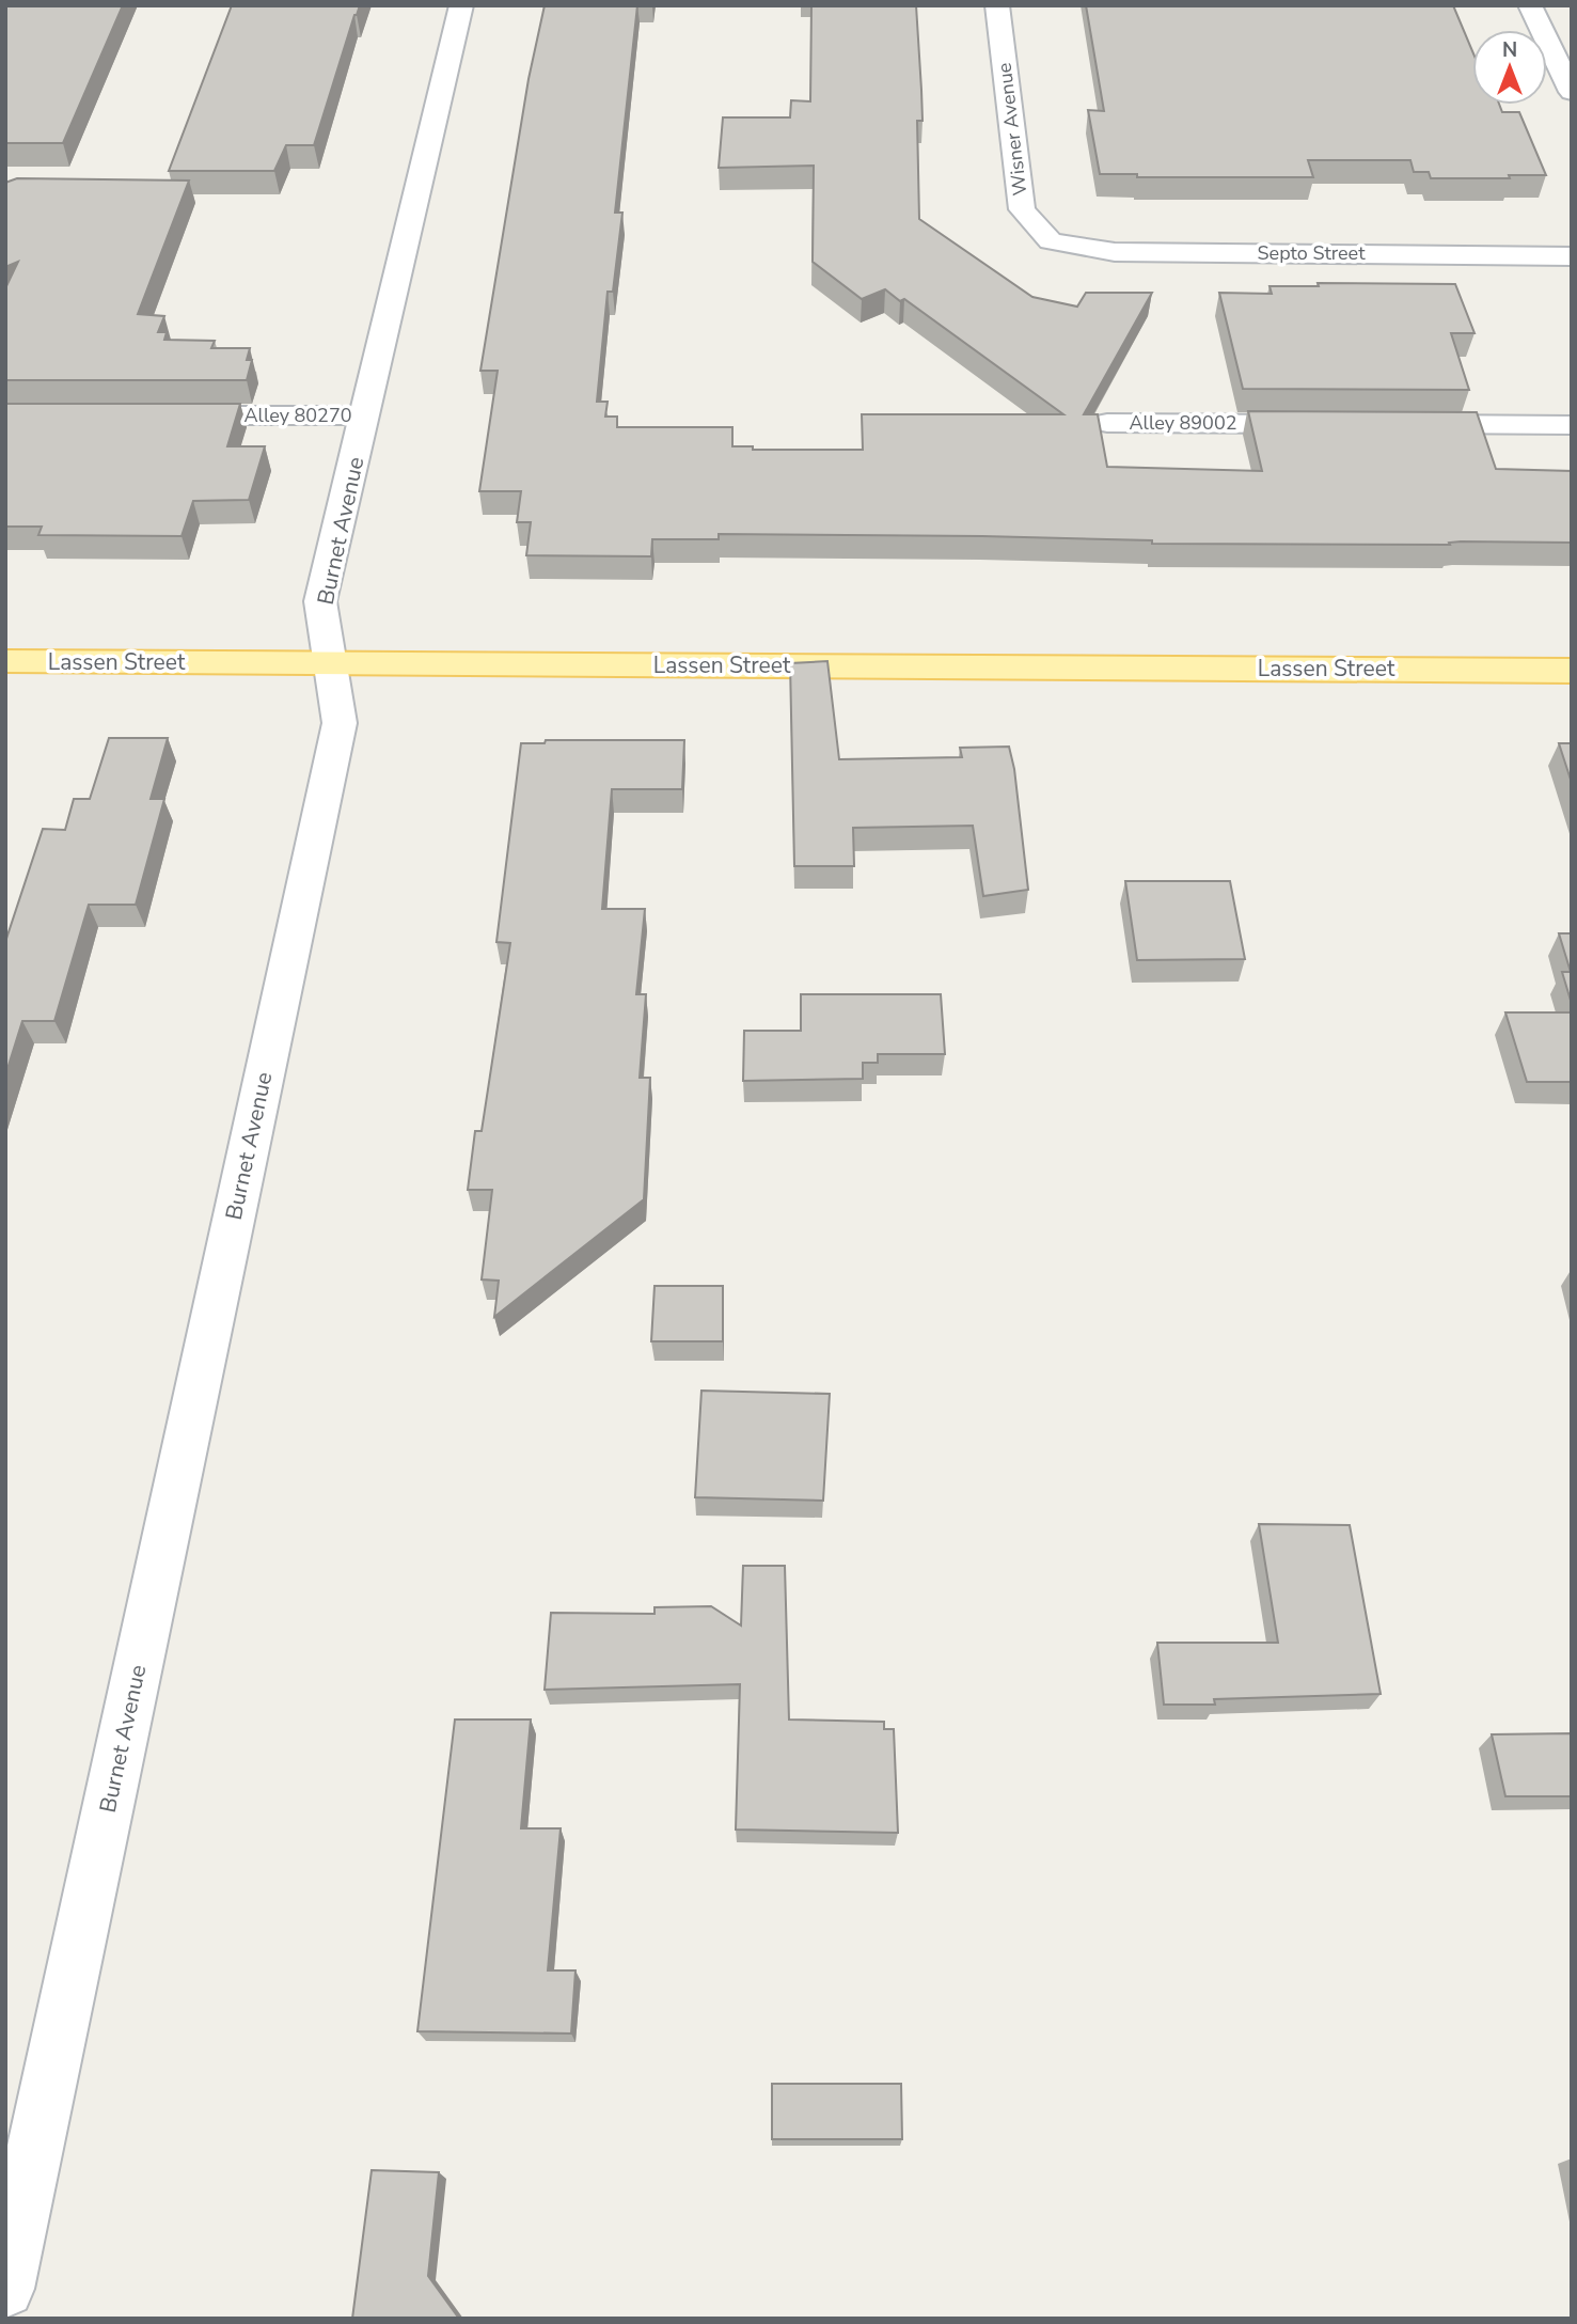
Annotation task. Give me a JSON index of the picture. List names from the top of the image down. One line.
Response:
{"streets":{"main road":["Lassen Street"],"street":["Wisner Avenue","Septo Street","Alley 80270","Alley 89002","Burnet Avenue"]},"crossings":[["Wisner Avenue","Septo Street"],["Alley 80270","Burnet Avenue"],["Burnet Avenue","Lassen Street"]],"north":"top"}
